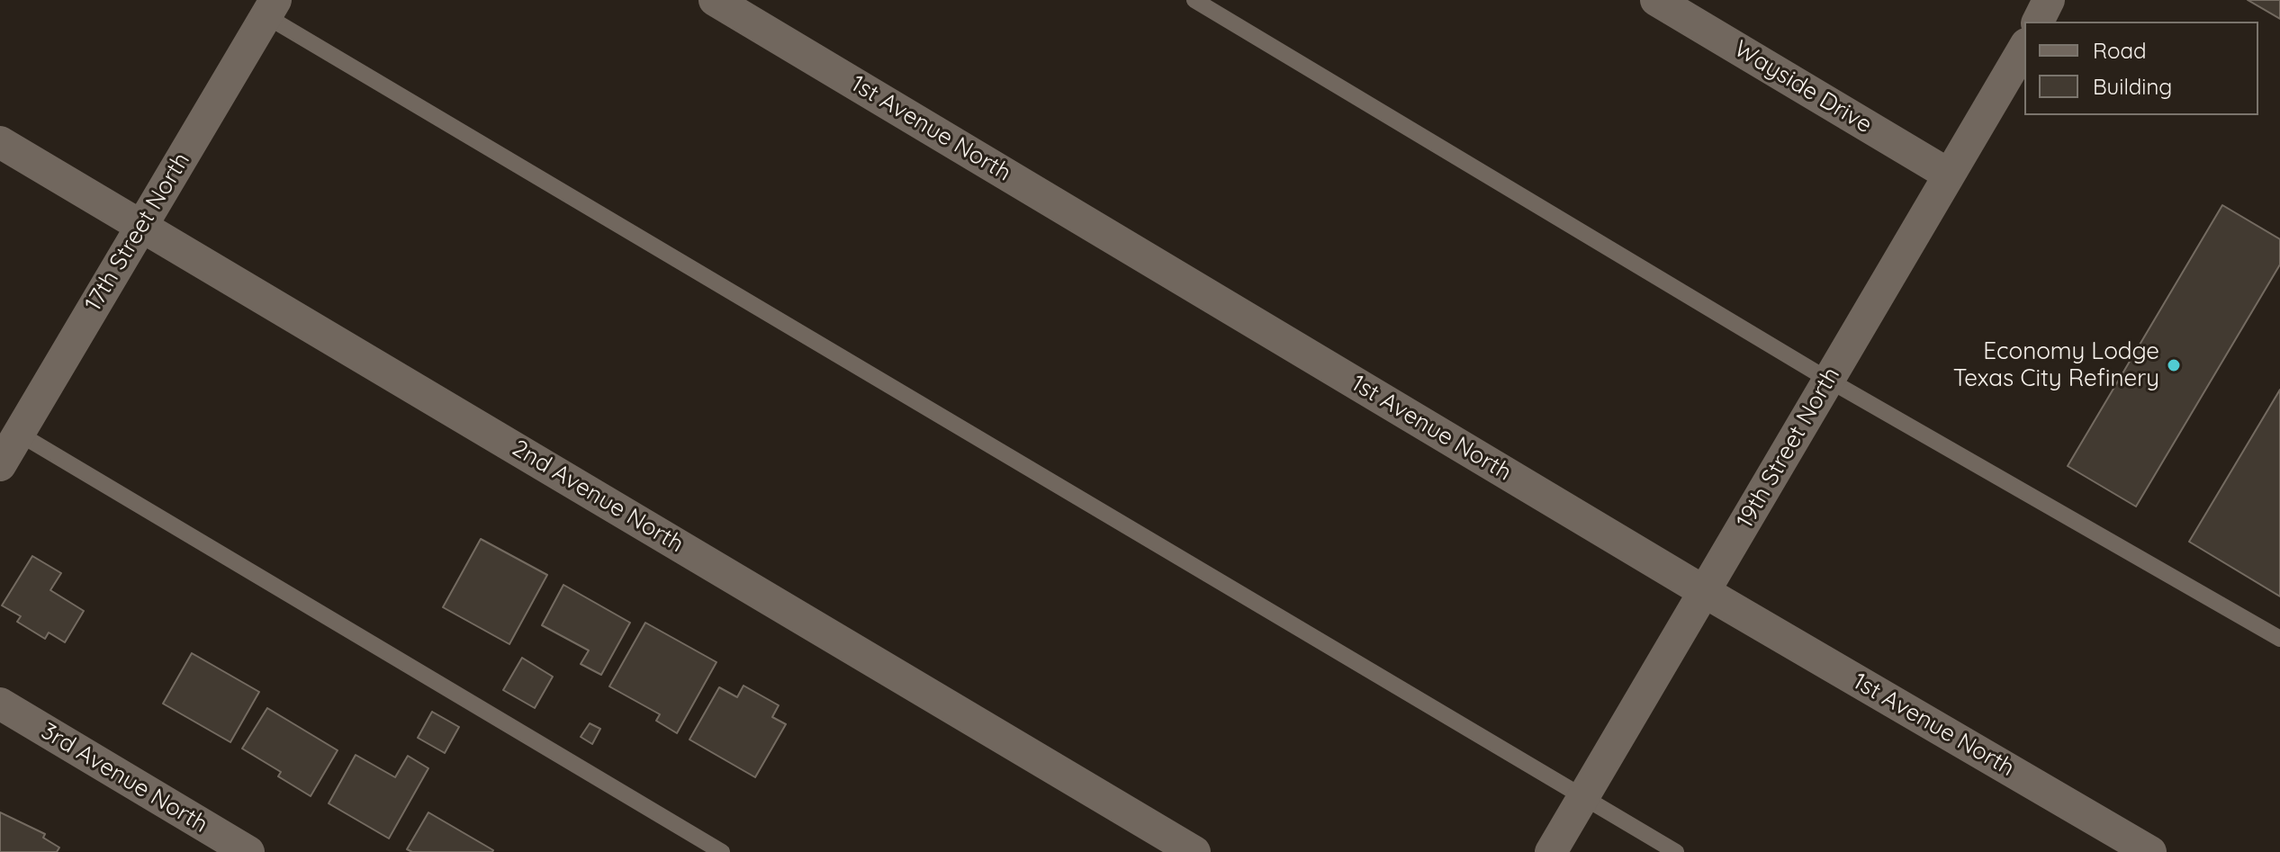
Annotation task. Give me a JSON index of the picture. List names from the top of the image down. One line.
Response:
{"streets":{"street":["Wayside Drive","1st Avenue North","17th Street North","19th Street North","2nd Avenue North","3rd Avenue North"]},"crossings":[["Wayside Drive","19th Street North"],["1st Avenue North","19th Street North"],["17th Street North","2nd Avenue North"]],"places":["Economy Lodge Texas City Refinery"],"legend":["Road","Building"]}
